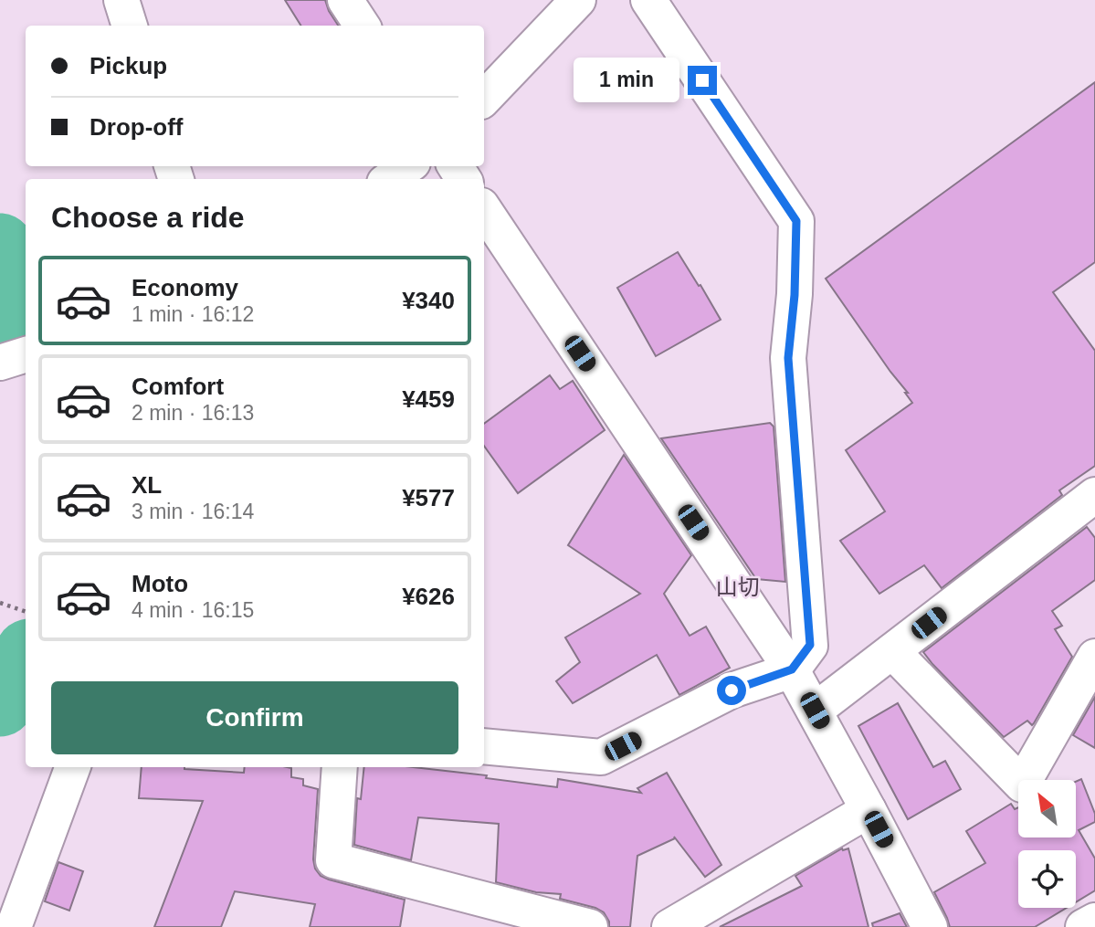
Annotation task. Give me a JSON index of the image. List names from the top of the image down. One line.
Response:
{"districts":["山切"],"north":"top left","page":{"banner":["Pickup","Drop-off"],"bubble":"1 min","heading":"Choose a ride","list":[{"name":"Economy","note":"1 min · 16:12","value":"¥340"},{"name":"Comfort","note":"2 min · 16:13","value":"¥459"},{"name":"XL","note":"3 min · 16:14","value":"¥577"},{"name":"Moto","note":"4 min · 16:15","value":"¥626"}],"buttons":"Confirm"}}
